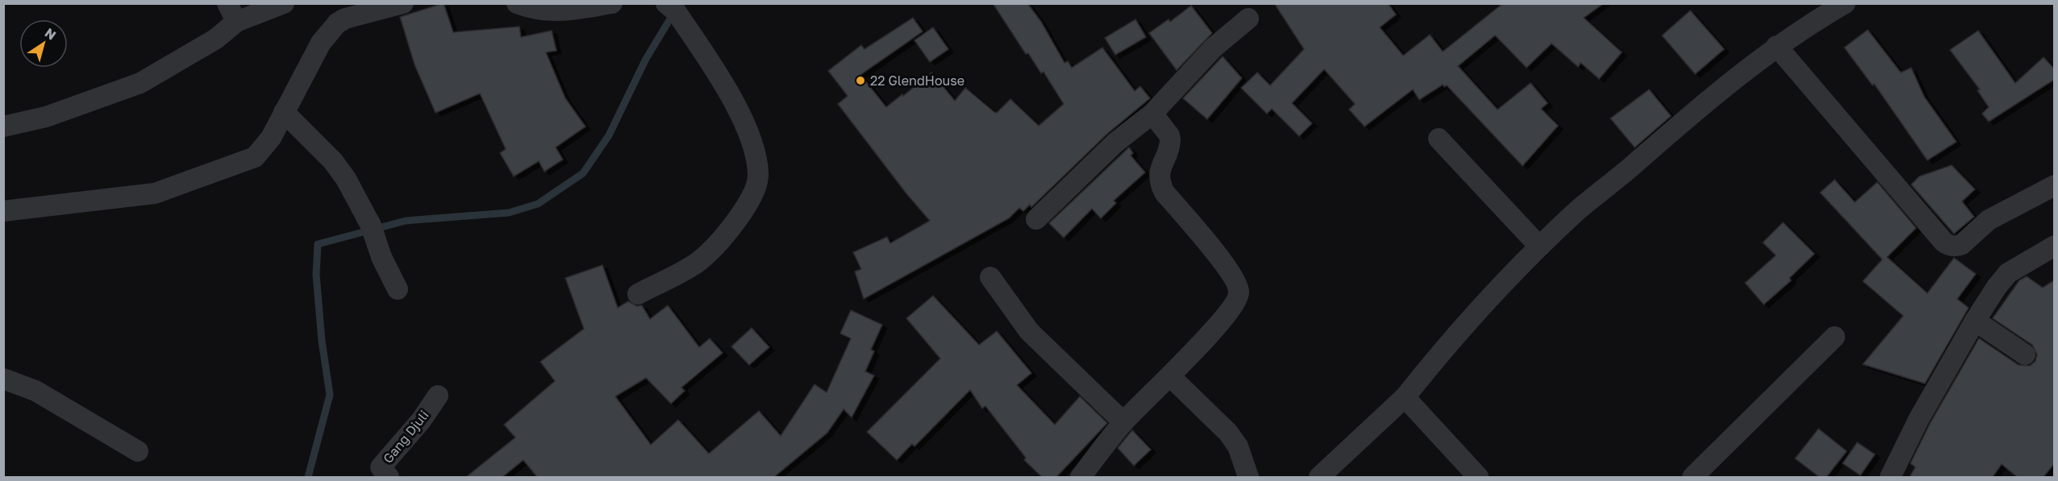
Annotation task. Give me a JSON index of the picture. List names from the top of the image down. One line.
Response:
{"streets":{"street":["Gang Djuli"]},"places":["22 GlendHouse"],"north":"top right"}
